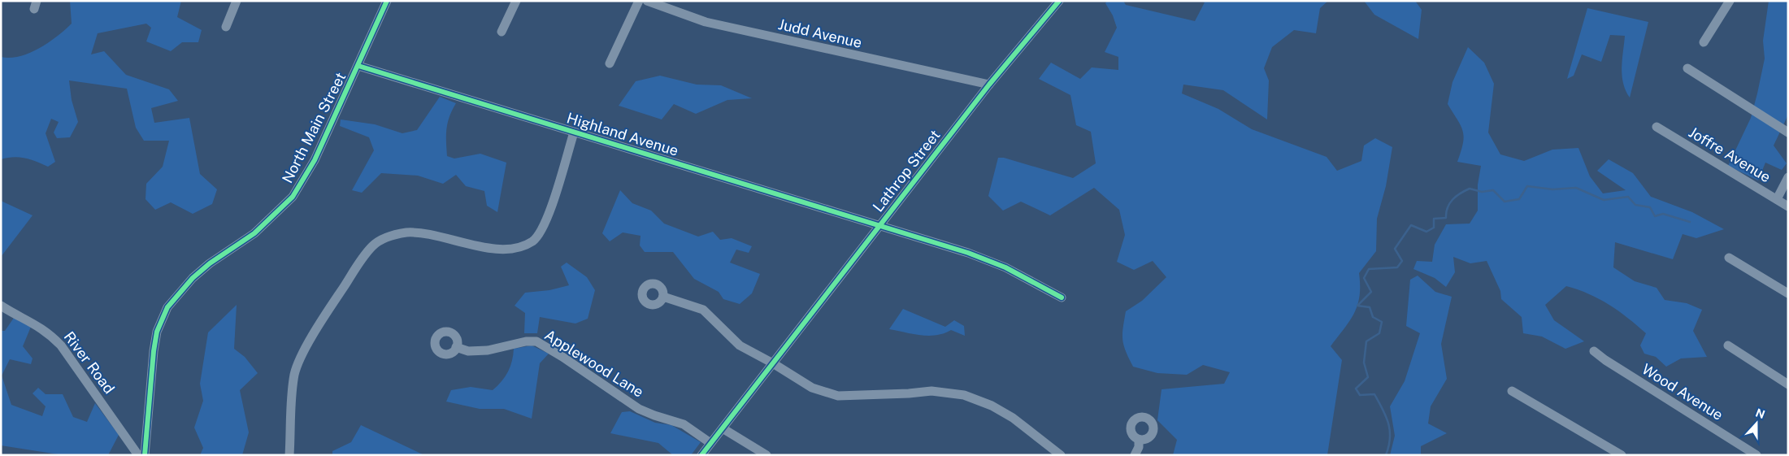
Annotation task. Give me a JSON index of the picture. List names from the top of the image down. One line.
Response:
{"streets":{"street":["Judd Avenue","North Main Street","Highland Avenue","Joffre Avenue","Lathrop Street","River Road","Applewood Lane","Wood Avenue"]},"crossings":[["Judd Avenue","Lathrop Street"],["North Main Street","Highland Avenue"],["Highland Avenue","Lathrop Street"],["Lathrop Street","Applewood Lane"]],"north":"top"}
